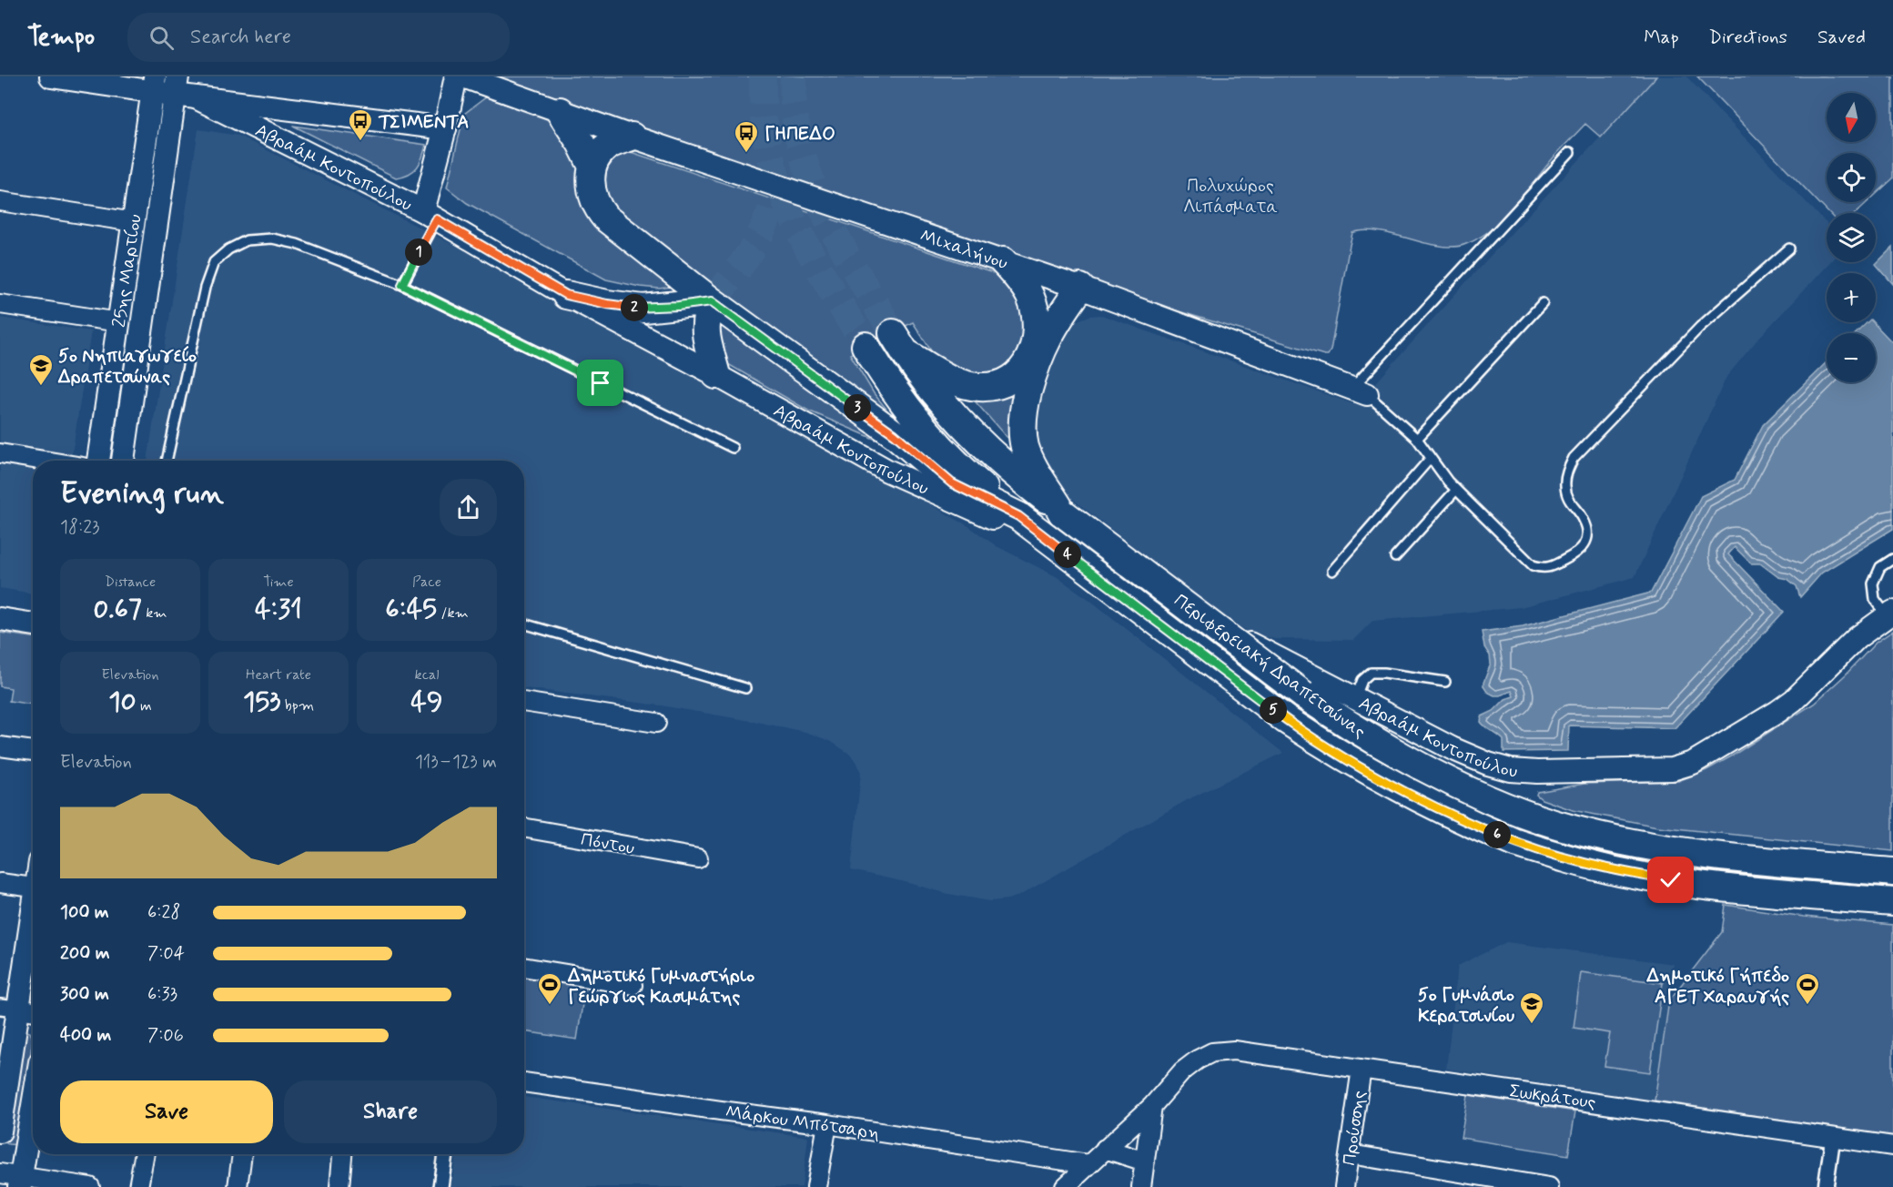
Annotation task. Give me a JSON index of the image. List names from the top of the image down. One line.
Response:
{"streets":{"main road":["Περιφερειακή Δραπετσώνας"],"street":["Αβραάμ Κοντοπούλου","Μιχαλήνου","25ης Μαρτίου","Πόντου","Σωκράτους","Μάρκου Μπότσαρη","Προύσσης"]},"crossings":[["Σωκράτους","Προύσσης"]],"parks":["Πολυχώρος Λιπάσματα"],"places":{"bus stop":["ΤΣΙΜΕΝΤΑ","ΓΗΠΕΔΟ"],"school or university":["5ο Νηπιαγωγείο Δραπετσώνας","5ο Γυμνάσιο Κερατσινίου"],"sports":["Δημοτικό Γυμναστήριο Γεώργιος Κασιμάτης","Δημοτικό Γήπεδο ΑΓΕΤ Χαραυγής"]},"north":"bottom","page":{"header":"Tempo","search":"Search here","nav":["Map","Directions","Saved"],"map_buttons":["+","−"],"pins":["1","2","3","4","5","6"],"heading":["Evening run","18:23"],"stats":[["Distance","0.67 km"],["Time","4:31"],["Pace","6:45 /km"],["Elevation","10 m"],["Heart rate","153 bpm"],["kcal","49"]],"chart":["Elevation","113–123 m"],"list":[{"name":"100 m","note":"6:28"},{"name":"200 m","note":"7:04"},{"name":"300 m","note":"6:33"},{"name":"400 m","note":"7:06"}],"buttons":["Save","Share"]}}
